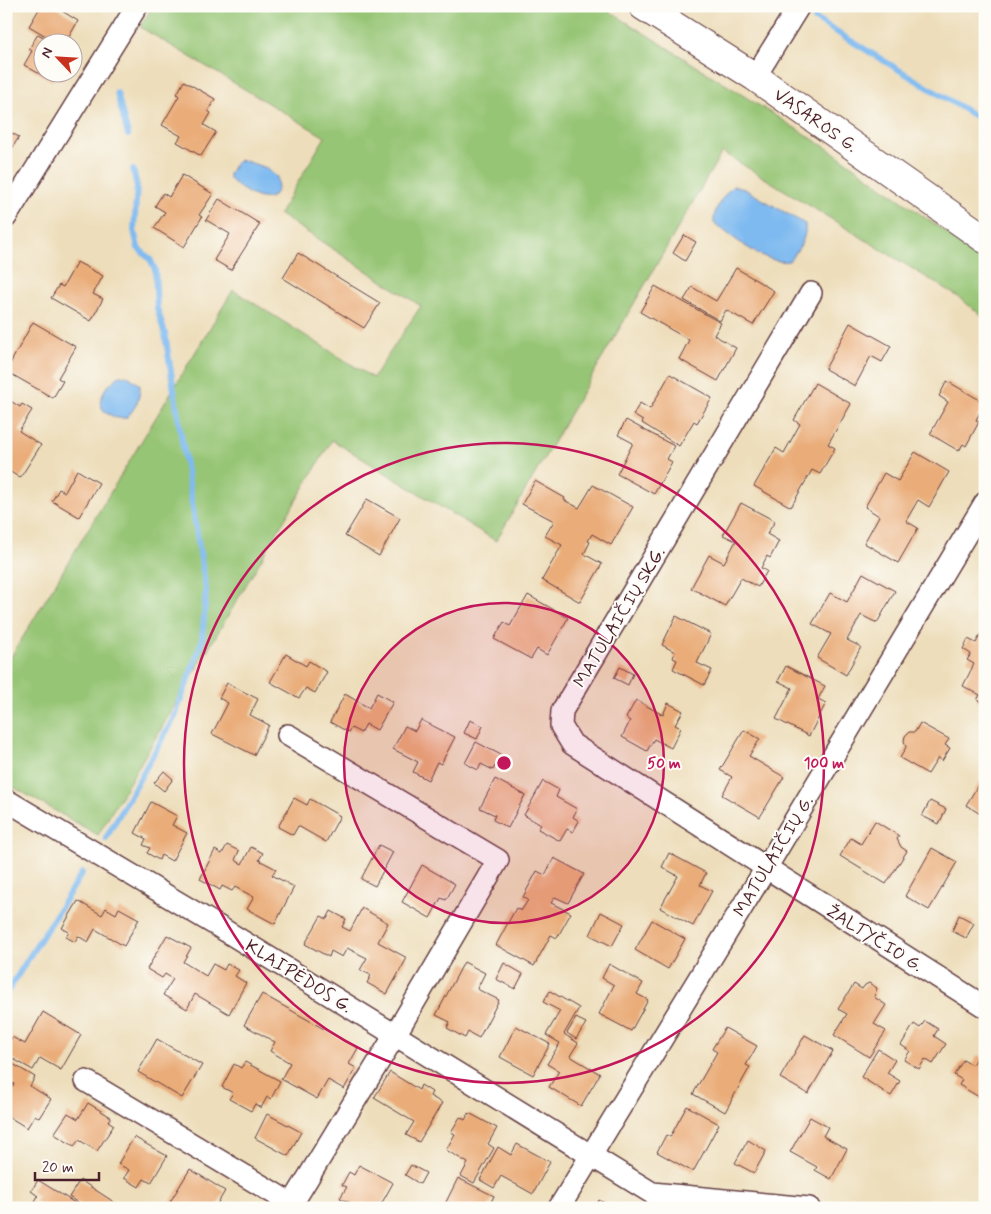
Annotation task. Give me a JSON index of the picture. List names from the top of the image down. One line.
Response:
{"streets":{"main road":["VASAROS G."],"street":["MATULAIČIŲ SKG.","MATULAIČIŲ G.","ŽALTYČIO G.","KLAIPĖDOS G."]},"crossings":[["MATULAIČIŲ SKG.","MATULAIČIŲ G."],["MATULAIČIŲ SKG.","ŽALTYČIO G."],["MATULAIČIŲ G.","ŽALTYČIO G."],["MATULAIČIŲ G.","KLAIPĖDOS G."]],"scale_bar":"20 m","north":"top left","rings":["50 m","100 m"]}
